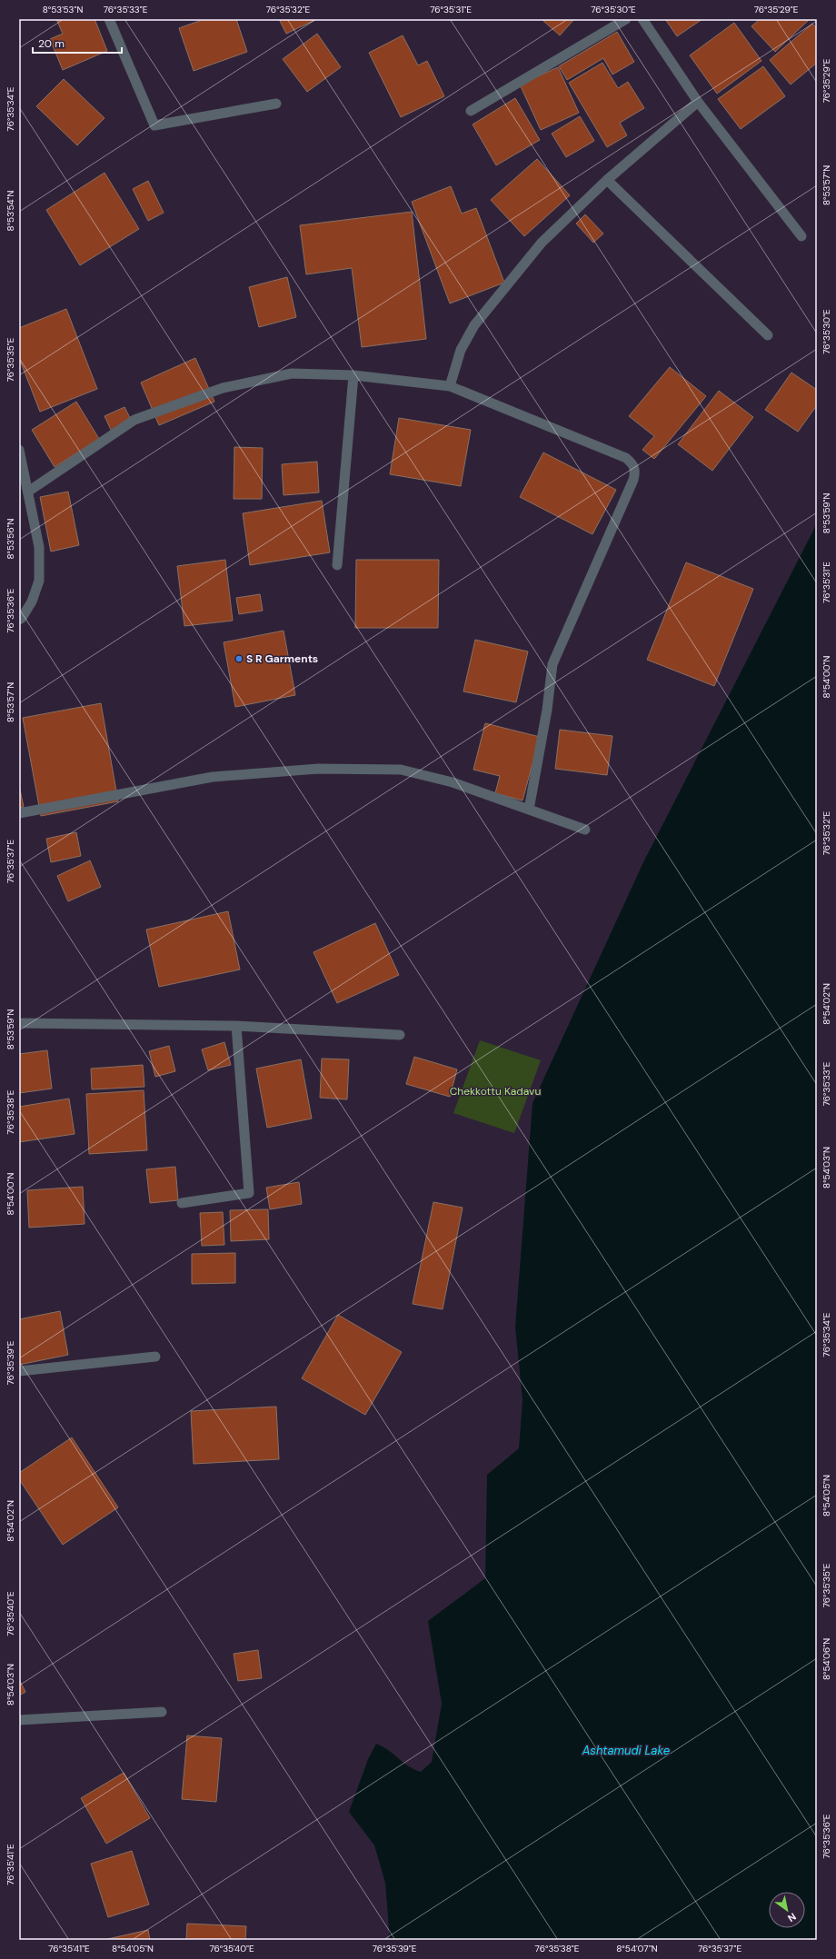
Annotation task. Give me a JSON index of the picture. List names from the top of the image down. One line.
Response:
{"water":["Ashtamudi Lake"],"parks":["Chekkottu Kadavu"],"places":["S R Garments"],"scale_bar":"20 m","north":"bottom right","coordinates":["8°53'53\"N","76°35'33\"E","76°35'32\"E","76°35'31\"E","76°35'30\"E","76°35'29\"E","76°35'34\"E","8°53'57\"N","8°53'54\"N","76°35'35\"E","8°53'59\"N","8°53'56\"N","76°35'36\"E","8°54'00\"N","76°35'37\"E","8°54'02\"N","76°35'38\"E","8°54'03\"N","76°35'39\"E","8°54'05\"N","76°35'40\"E","8°54'06\"N","76°35'41\"E","8°54'07\"N"]}
